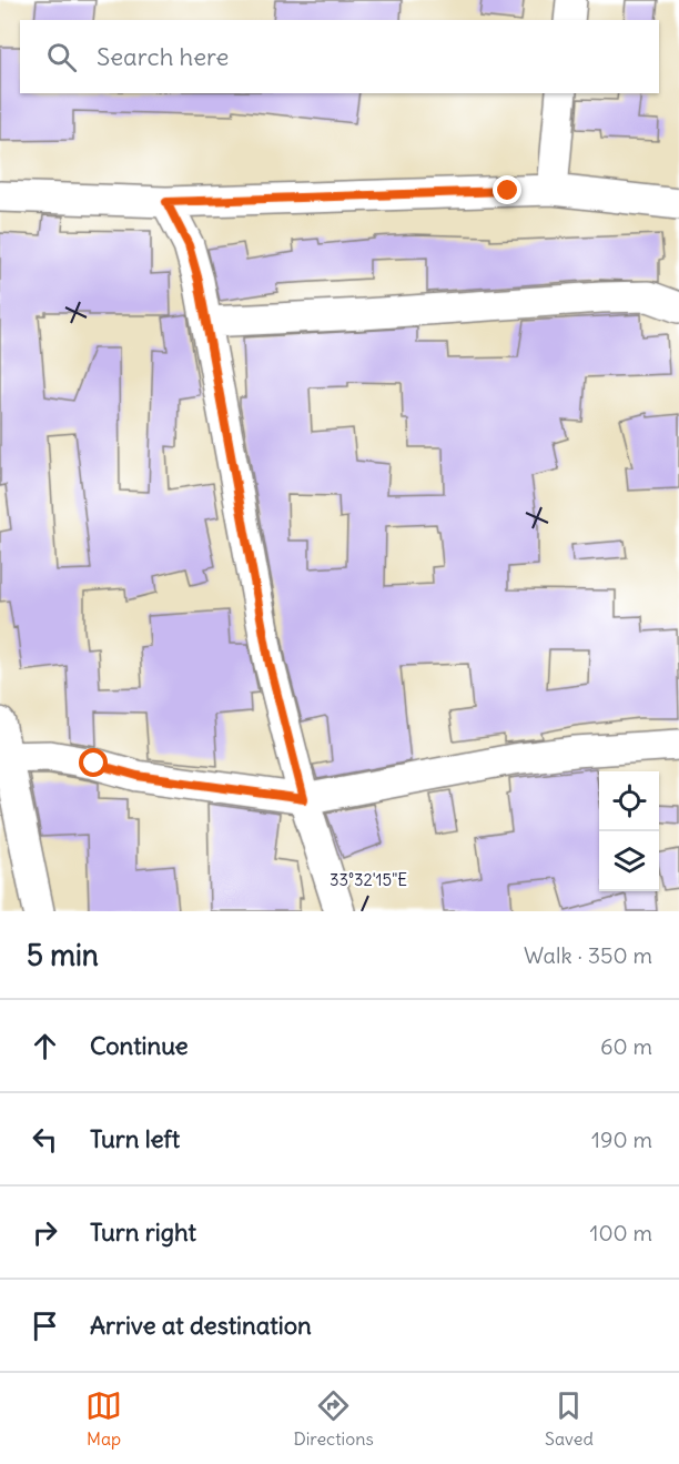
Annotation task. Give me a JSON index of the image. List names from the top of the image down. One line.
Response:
{"page":{"search":"Search here","heading":["5 min","Walk · 350 m"],"list":[["Continue","60 m"],["Turn left","190 m"],["Turn right","100 m"],"Arrive at destination"],"nav":["Map","Directions","Saved"]},"coordinates":["33°32'15\"E"]}
